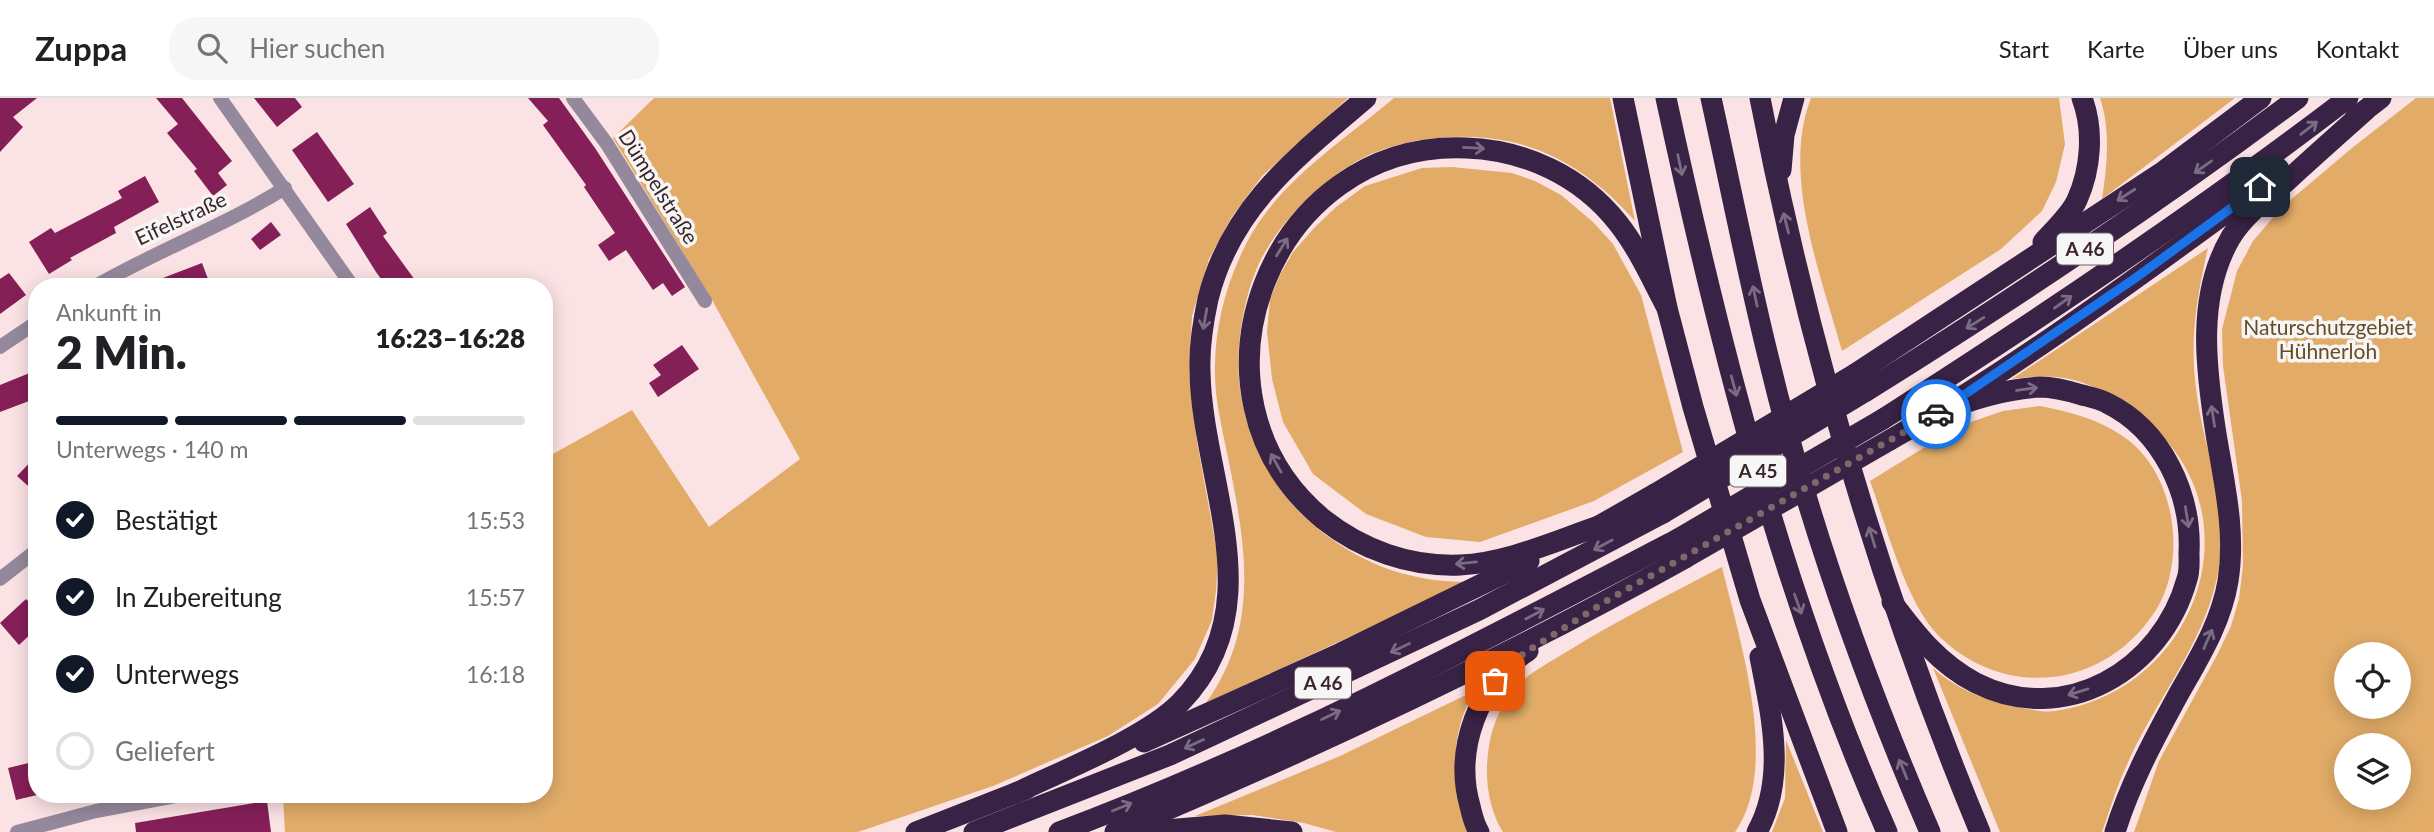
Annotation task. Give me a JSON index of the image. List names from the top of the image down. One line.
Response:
{"streets":{"highway":["A 46","A 45"],"street":["Dümpelstraße","Eifelstraße"]},"parks":["Naturschutzgebiet Hühnerloh"],"page":{"header":"Zuppa","search":"Hier suchen","nav":["Start","Karte","Über uns","Kontakt"],"heading":["2 Min.","Ankunft in","16:23–16:28"],"bar":"Unterwegs · 140 m","list":[["Bestätigt","15:53"],["In Zubereitung","15:57"],["Unterwegs","16:18"],"Geliefert"]}}
